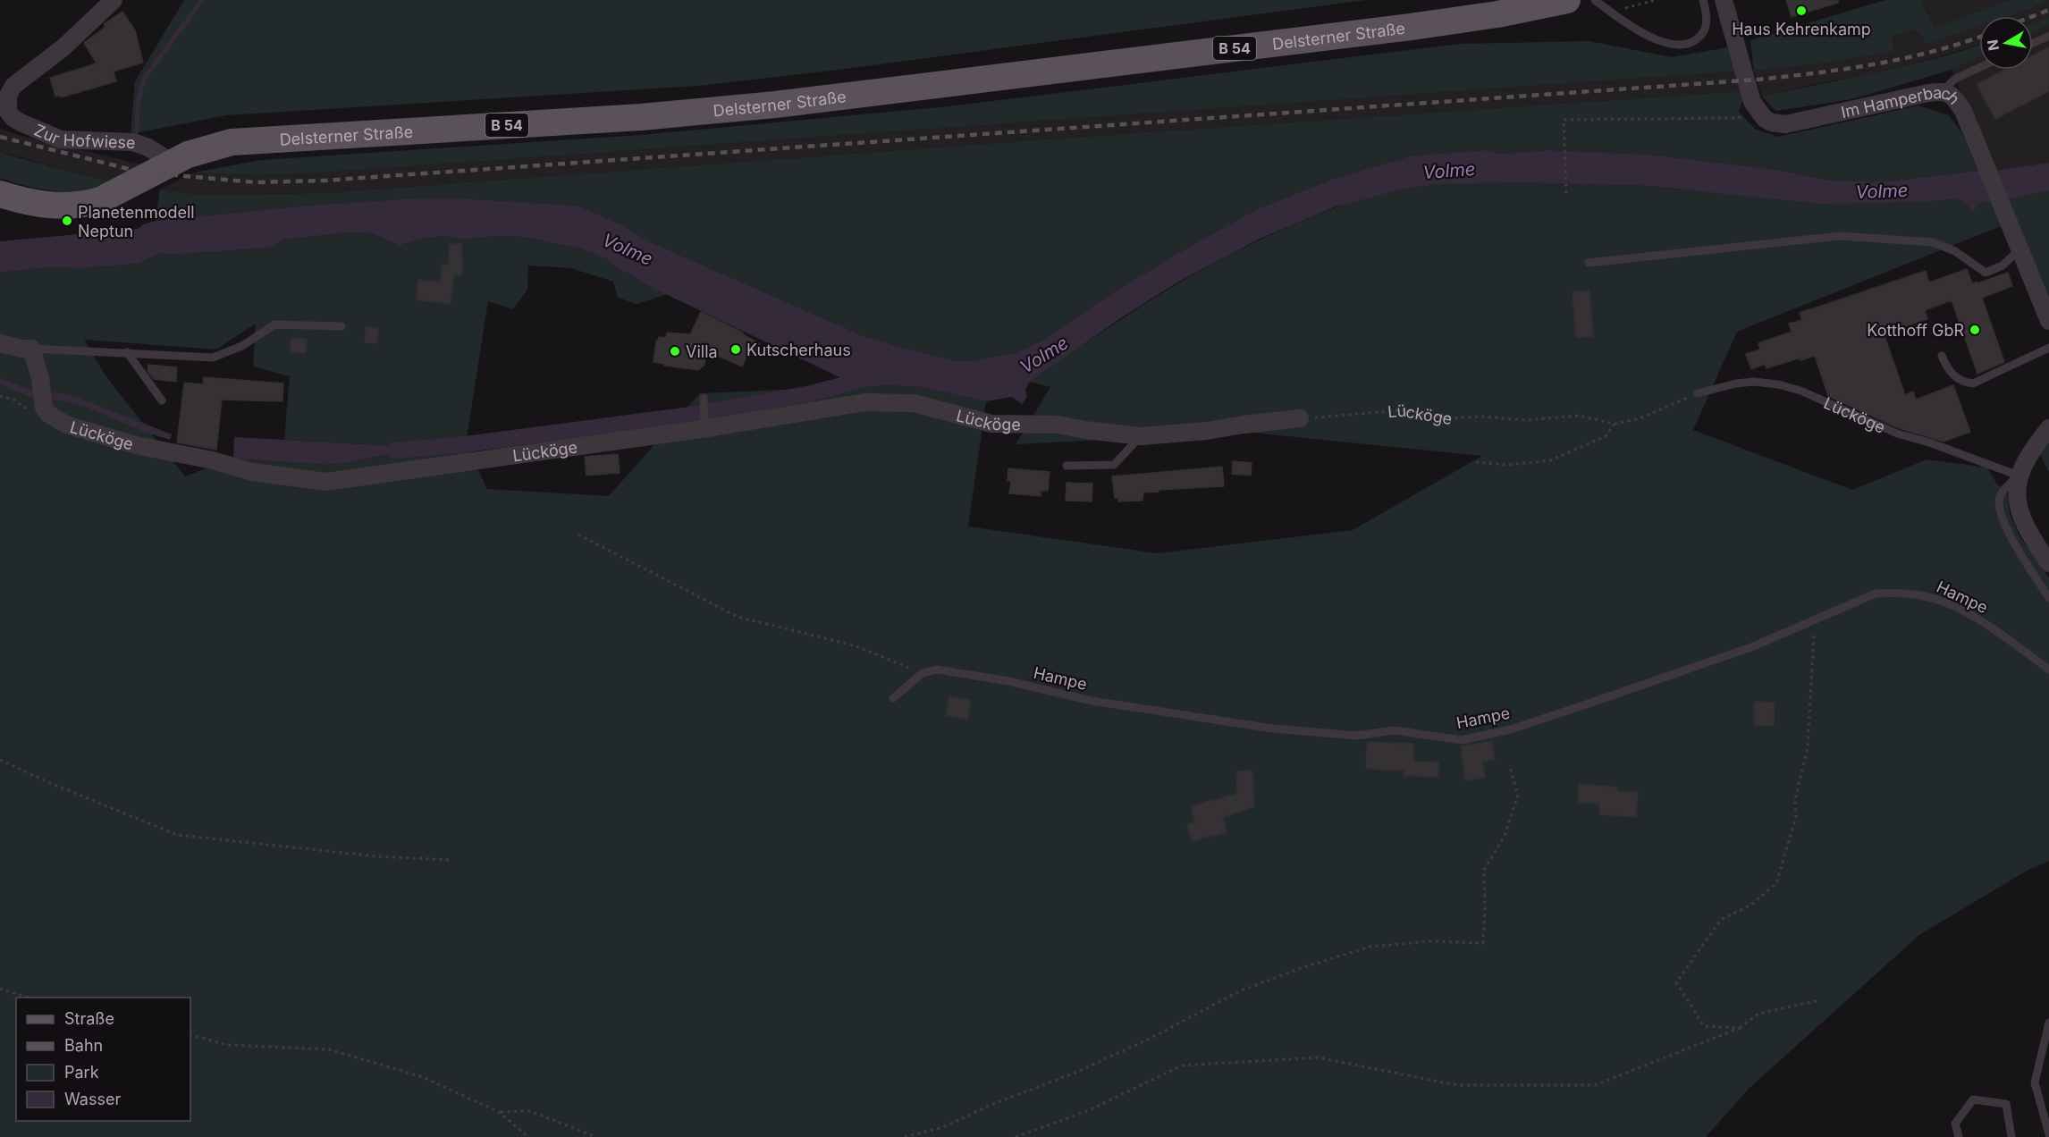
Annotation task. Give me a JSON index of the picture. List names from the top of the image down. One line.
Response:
{"streets":{"main road":["Delsterner Straße","B 54"],"street":["Im Hamperbach","Zur Hofwiese","Lücköge"],"lane":["Hampe"]},"crossings":[["Delsterner Straße","Zur Hofwiese"]],"water":["Volme"],"places":["Haus Kehrenkamp","Planetenmodell Neptun","Kotthoff GbR","Kutscherhaus","Villa"],"legend":["Straße","Bahn","Park","Wasser"],"north":"left"}
